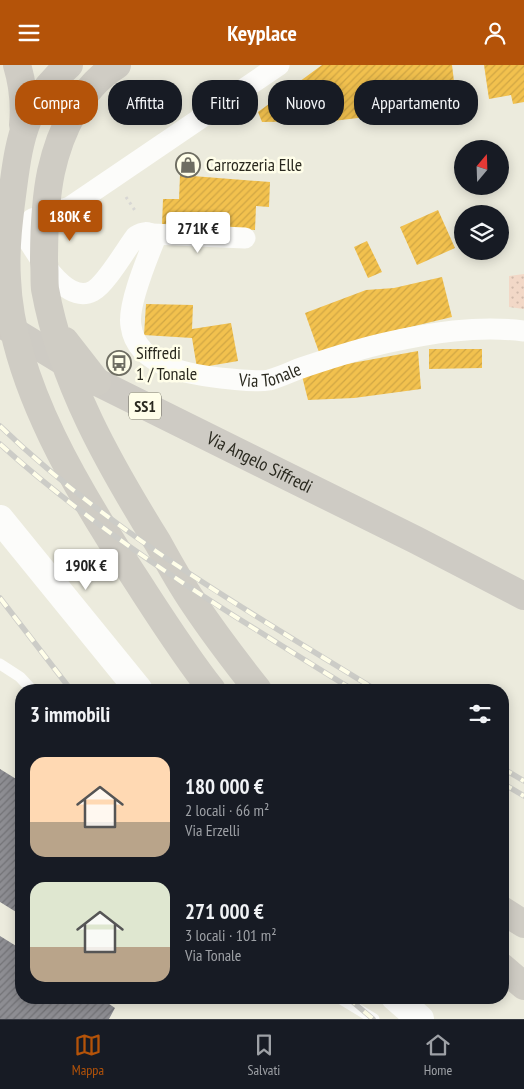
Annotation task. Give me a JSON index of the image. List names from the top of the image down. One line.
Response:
{"streets":{"main road":["SS1","Via Angelo Siffredi"],"street":["Via Tonale"]},"places":{"shop":["Carrozzeria Elle"],"bus stop":["Siffredi 1 / Tonale"]},"north":"top","page":{"header":"Keyplace","chip":["Compra","Affitta","Filtri","Nuovo","Appartamento"],"price":["180K €","271K €","190K €"],"heading":"3 immobili","list":[{"name":"180 000 €","note":"2 locali · 66 m² · Via Erzelli"},{"name":"271 000 €","note":"3 locali · 101 m² · Via Tonale"}],"tabs":["Mappa","Salvati","Home"]}}
